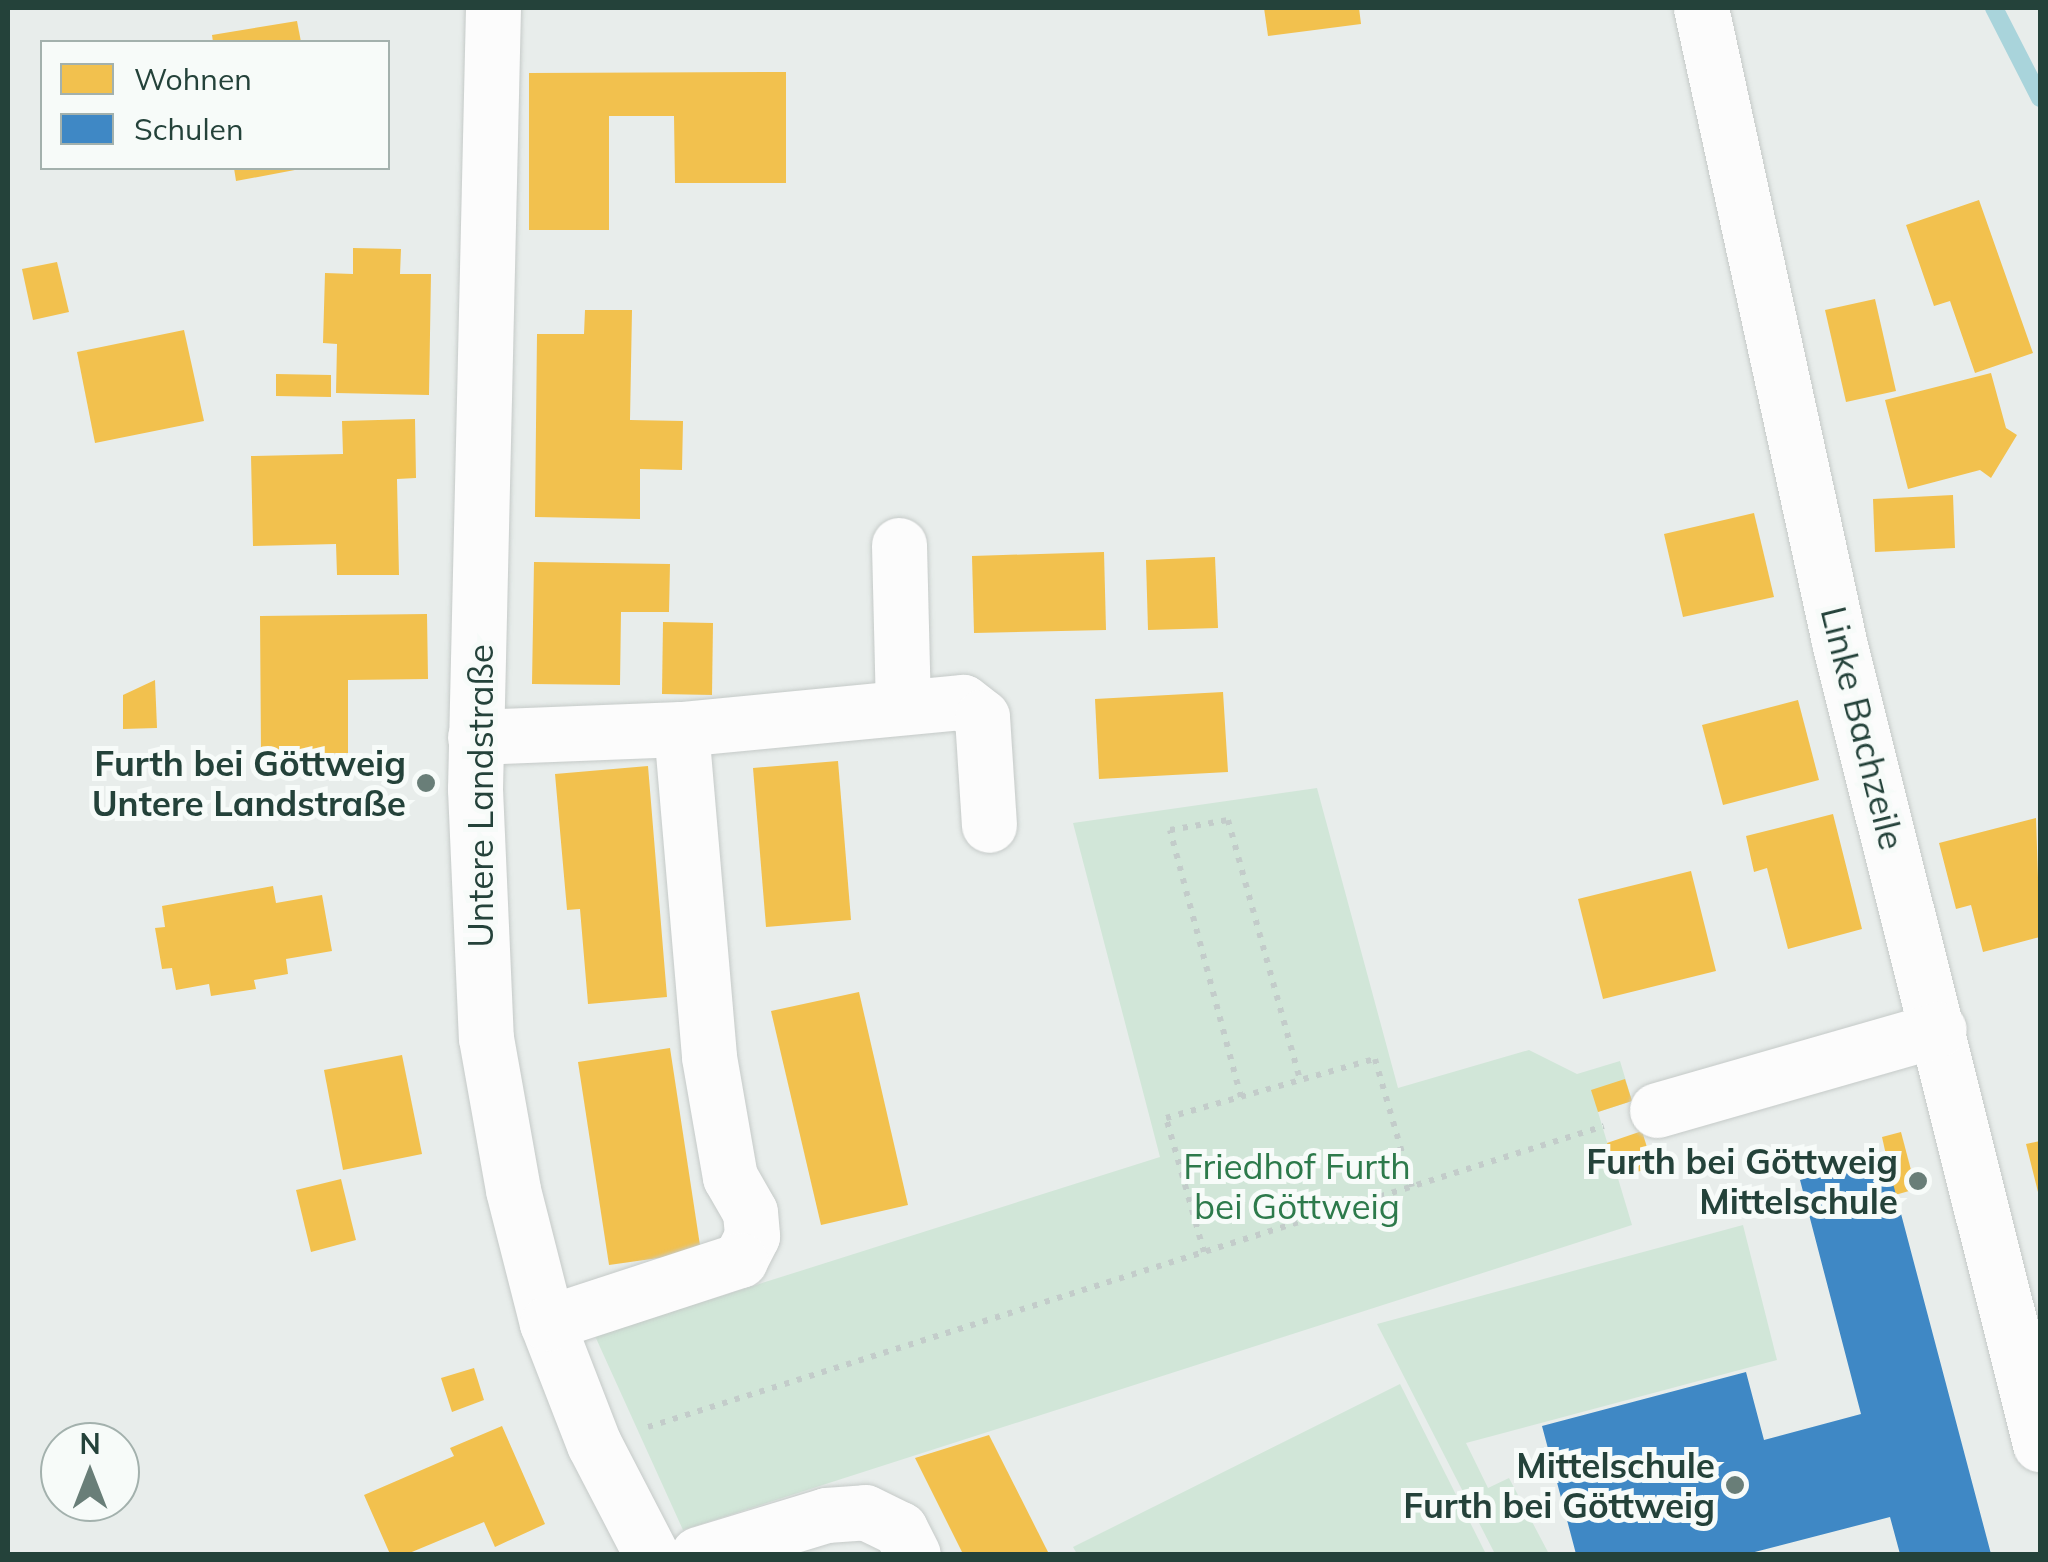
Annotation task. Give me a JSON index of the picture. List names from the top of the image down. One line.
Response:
{"streets":{"street":["Linke Bachzeile","Untere Landstraße"]},"parks":["Friedhof Furth bei Göttweig"],"places":["Furth bei Göttweig Untere Landstraße","Furth bei Göttweig Mittelschule","Mittelschule Furth bei Göttweig"],"legend":["Wohnen","Schulen"],"north":"top"}
